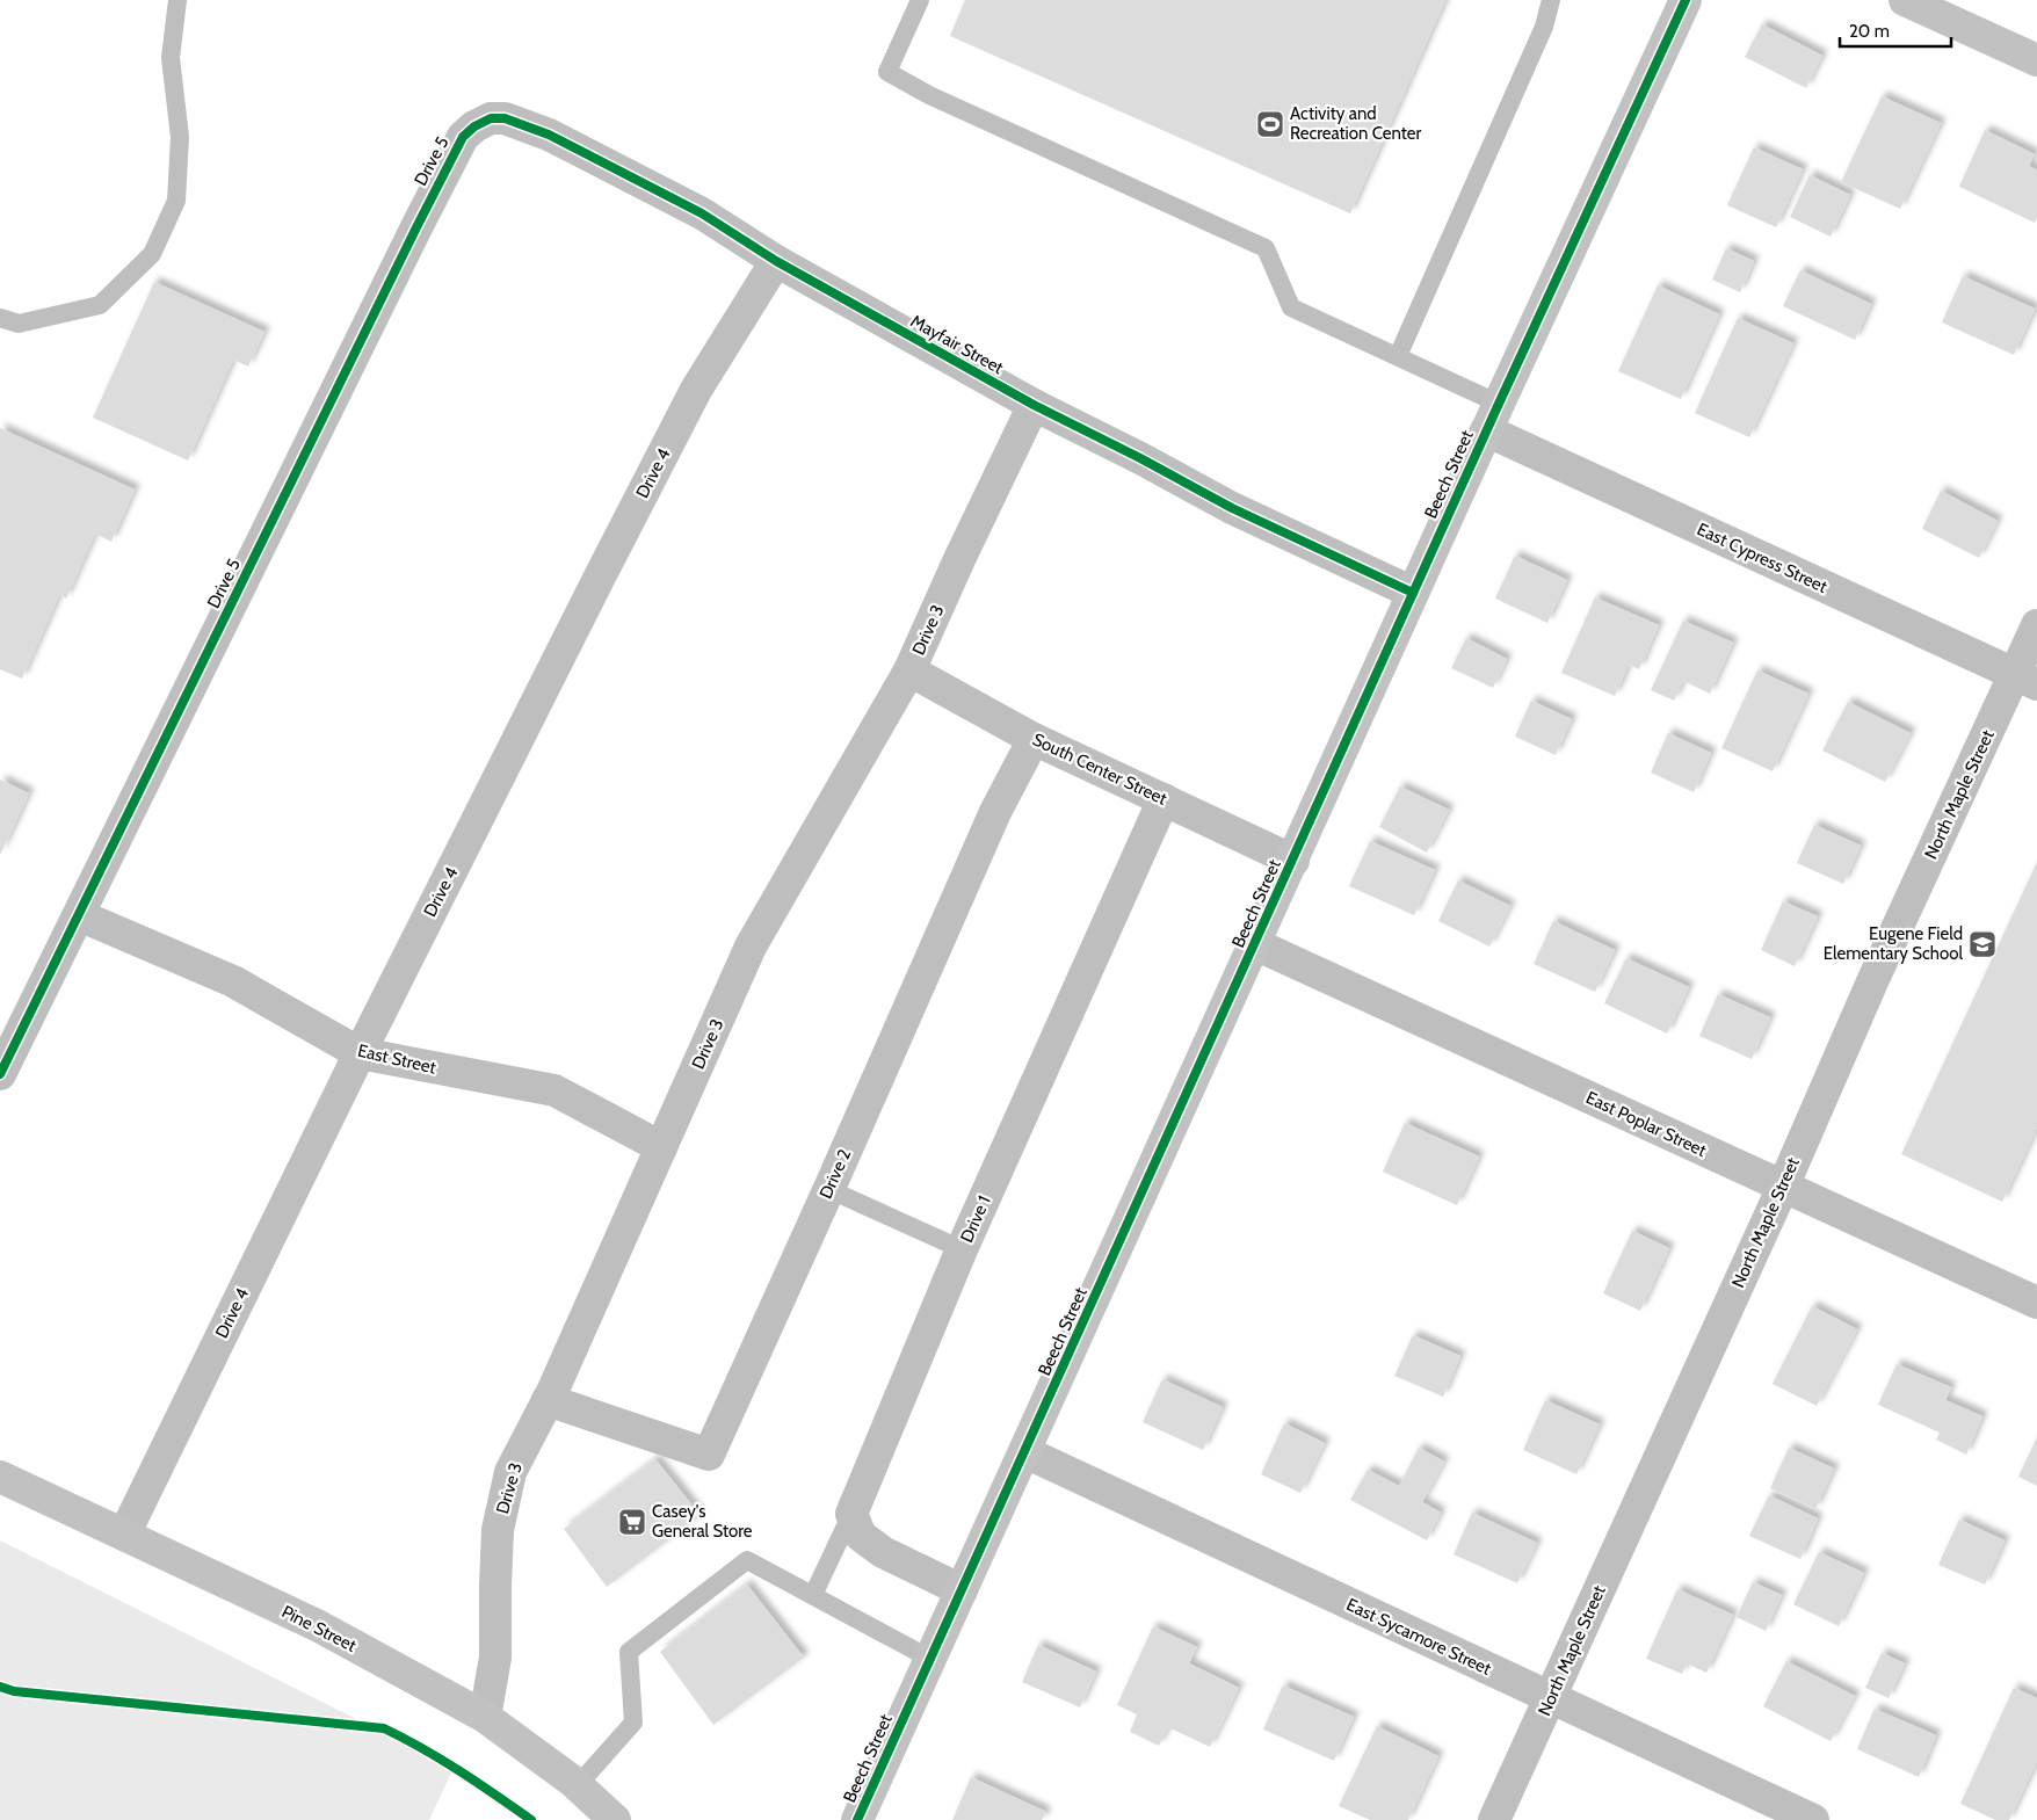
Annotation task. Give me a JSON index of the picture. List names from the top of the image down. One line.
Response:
{"streets":{"street":["Drive 5","Mayfair Street","Drive 4","Beech Street","East Cypress Street","Drive 3","South Center Street","North Maple Street","East Street","East Poplar Street","Drive 2","Drive 1","Pine Street","East Sycamore Street"]},"crossings":[["Drive 5","Mayfair Street"],["Drive 5","East Street"],["Mayfair Street","Drive 4"],["Mayfair Street","Beech Street"],["Mayfair Street","Drive 3"],["Drive 4","East Street"],["Drive 4","Pine Street"],["Beech Street","East Cypress Street"],["Beech Street","South Center Street"],["Beech Street","East Poplar Street"],["Beech Street","East Sycamore Street"],["East Cypress Street","North Maple Street"],["Drive 3","South Center Street"],["Drive 3","East Street"],["Drive 3","Drive 2"],["Drive 3","Pine Street"],["South Center Street","Drive 2"],["South Center Street","Drive 1"],["North Maple Street","East Poplar Street"],["North Maple Street","East Sycamore Street"]],"places":{"sports":["Activity and Recreation Center"],"school or university":["Eugene Field Elementary School"],"supermarket":["Casey's General Store"]},"scale_bar":"20 m"}
